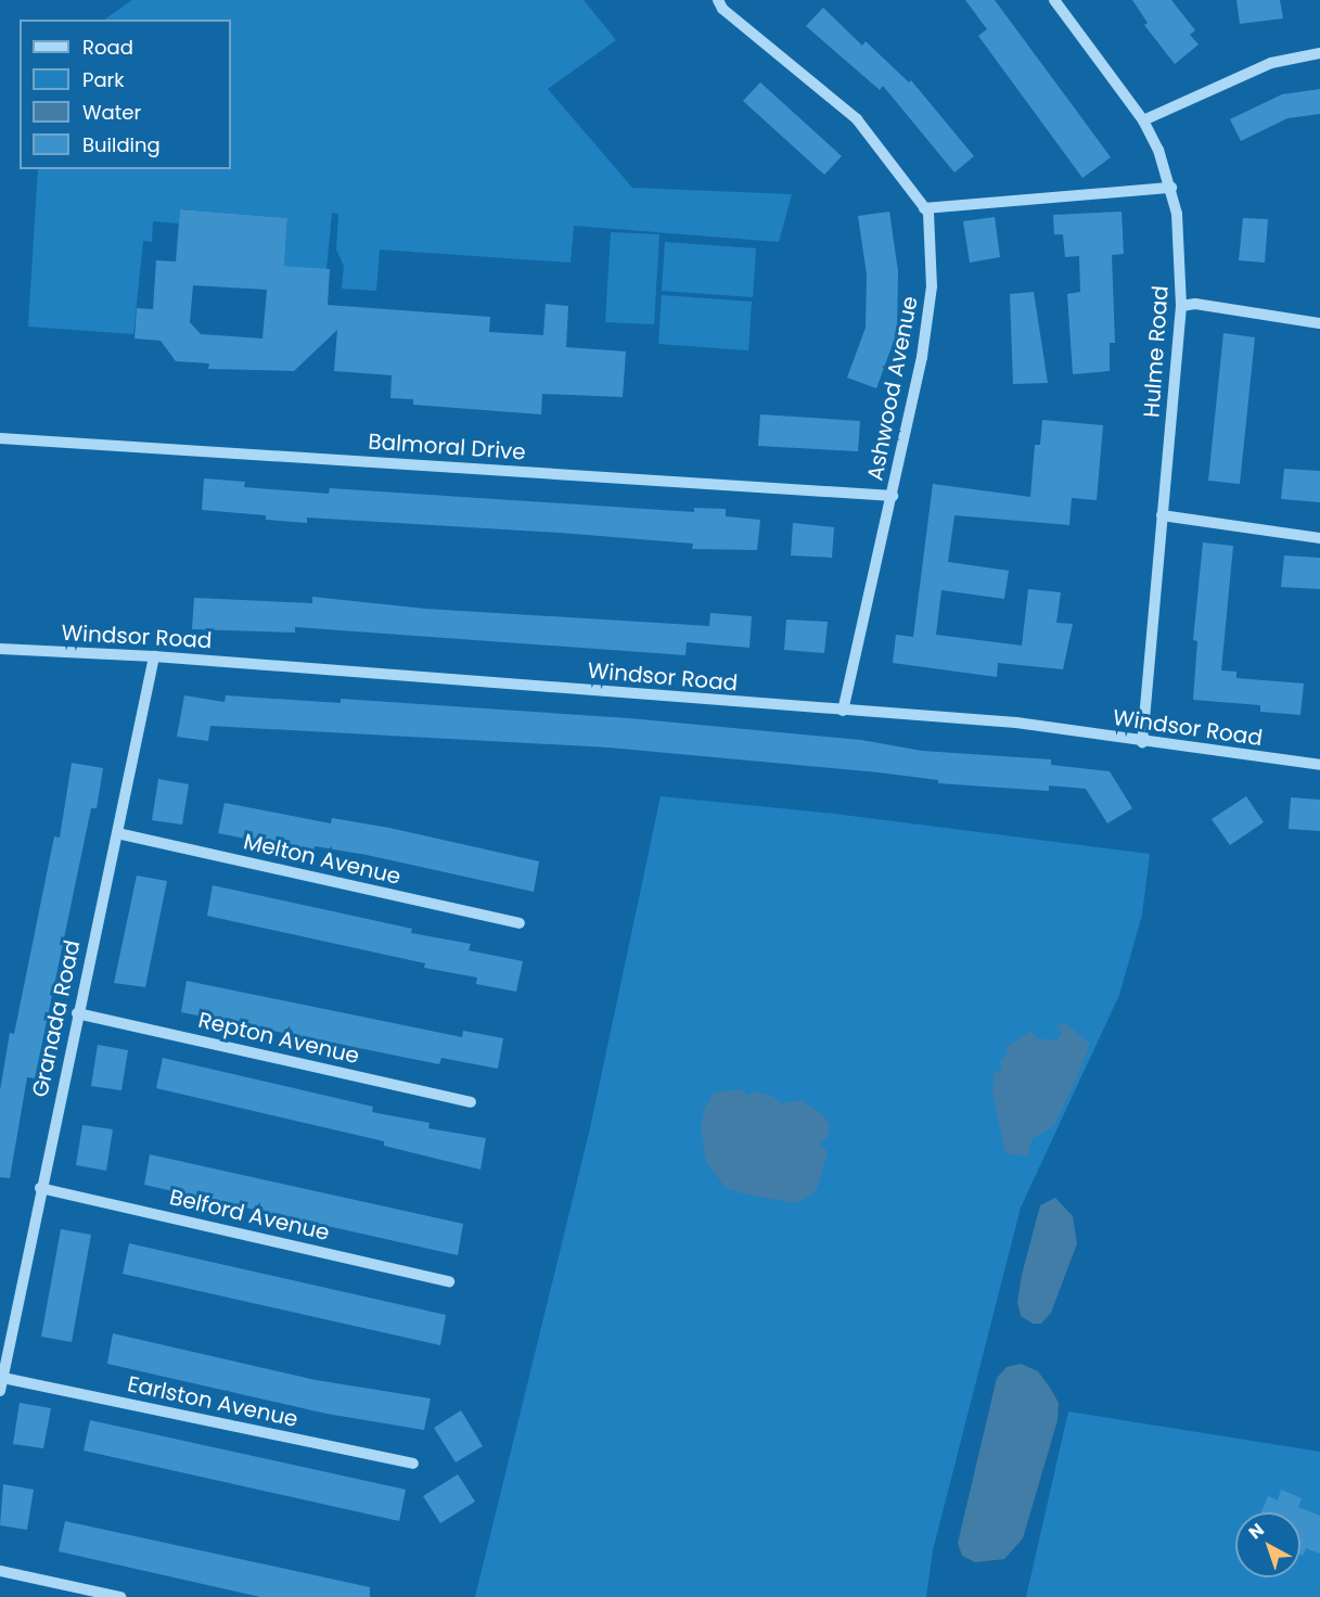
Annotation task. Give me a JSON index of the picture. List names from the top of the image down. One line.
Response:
{"streets":{"street":["Hulme Road","Ashwood Avenue","Balmoral Drive","Windsor Road","Melton Avenue","Granada Road","Repton Avenue","Belford Avenue","Earlston Avenue"]},"crossings":[["Hulme Road","Windsor Road"],["Ashwood Avenue","Balmoral Drive"],["Ashwood Avenue","Windsor Road"],["Windsor Road","Granada Road"],["Melton Avenue","Granada Road"],["Granada Road","Repton Avenue"],["Granada Road","Belford Avenue"],["Granada Road","Earlston Avenue"]],"legend":["Road","Park","Water","Building"],"north":"top left"}
